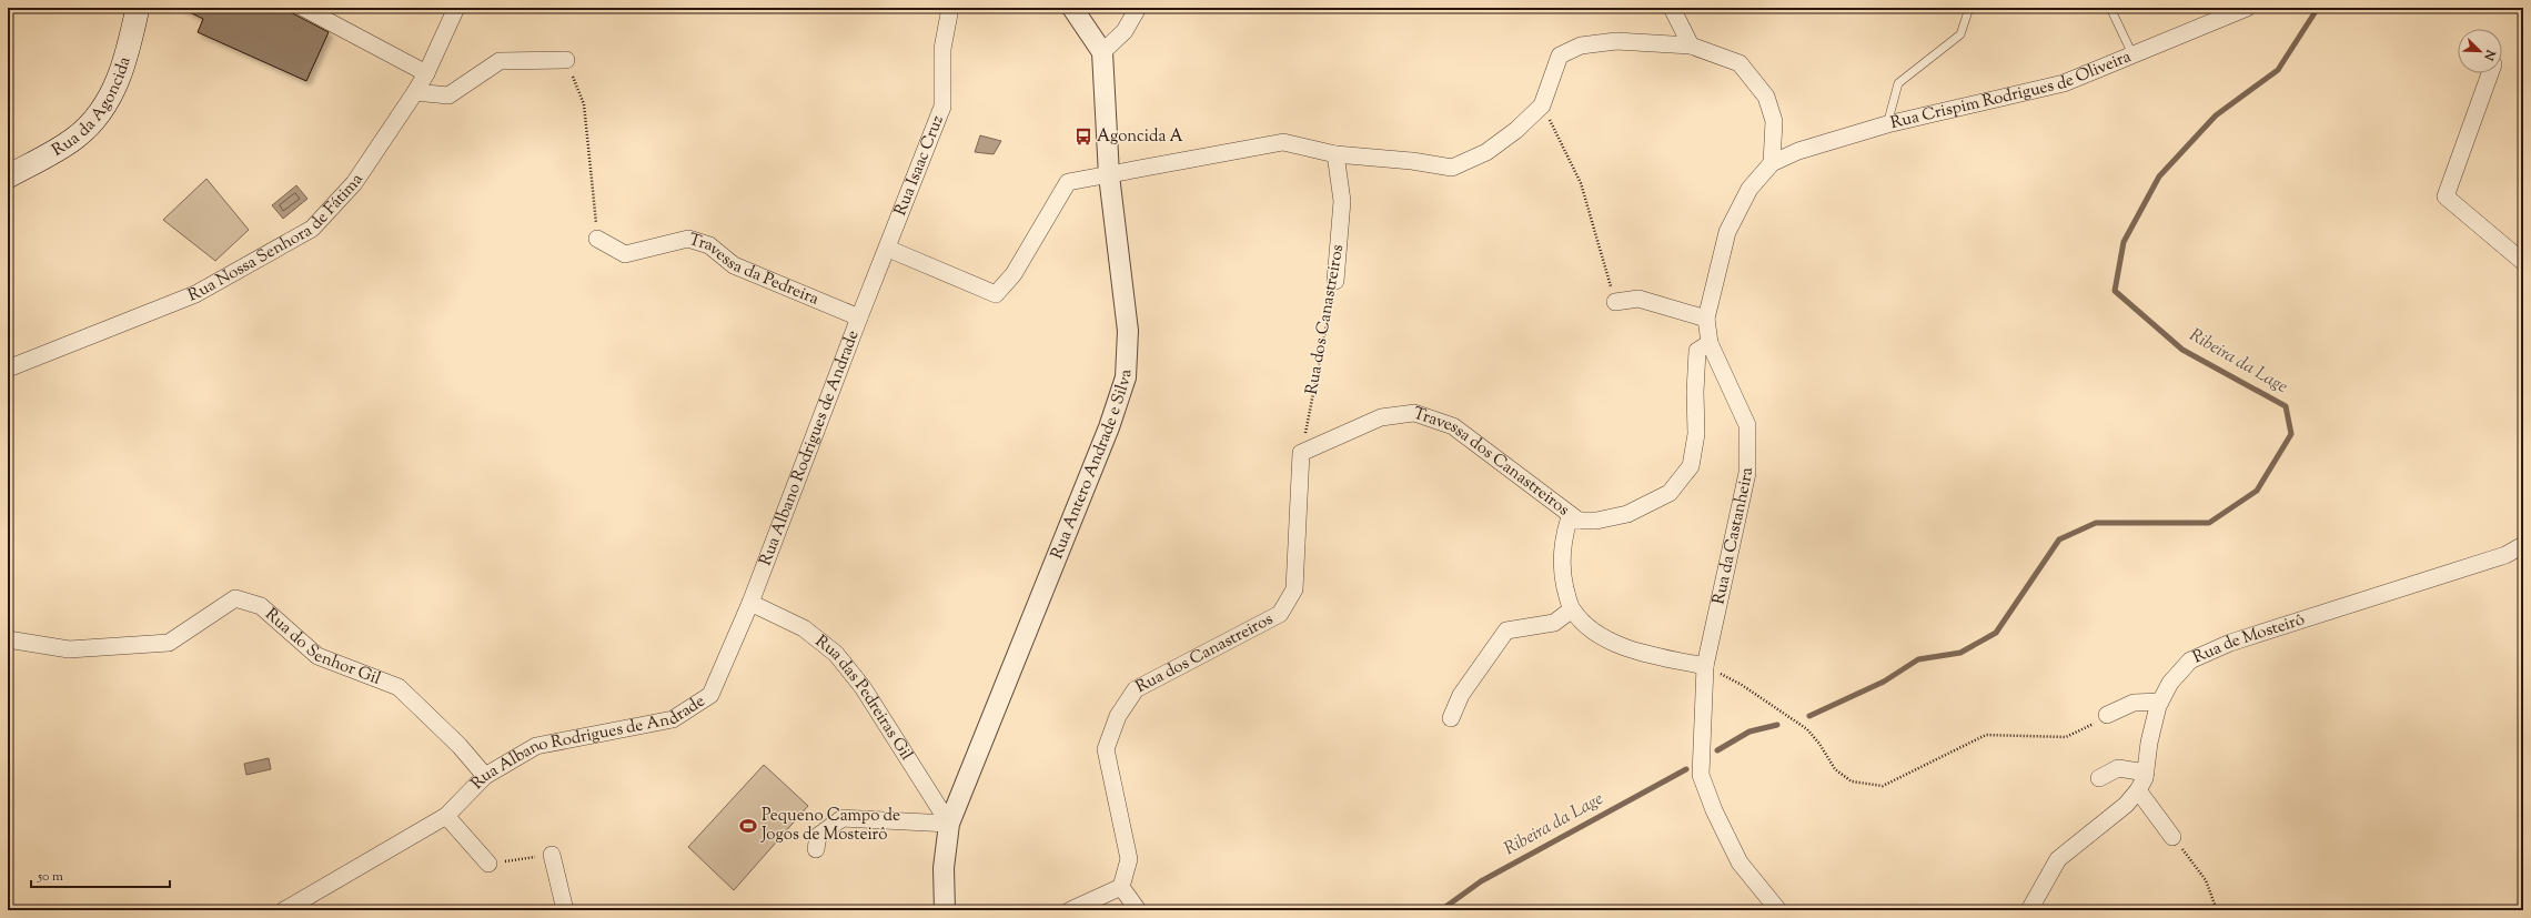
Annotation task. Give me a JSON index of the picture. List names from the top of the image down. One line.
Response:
{"streets":{"main road":["Rua da Agoncida"],"street":["Rua Crispim Rodrigues de Oliveira","Rua Isaac Cruz","Rua Nossa Senhora de Fátima","Travessa da Pedreira","Rua dos Canastreiros","Rua Albano Rodrigues de Andrade","Rua Antero Andrade e Silva","Travessa dos Canastreiros","Rua da Castanheira","Rua de Mosteirô","Rua do Senhor Gil","Rua das Pedreiras Gil"]},"crossings":[["Rua Crispim Rodrigues de Oliveira","Rua da Castanheira"],["Rua Isaac Cruz","Travessa da Pedreira"],["Rua Isaac Cruz","Rua Albano Rodrigues de Andrade"],["Travessa da Pedreira","Rua Albano Rodrigues de Andrade"],["Rua dos Canastreiros","Travessa dos Canastreiros"],["Rua Albano Rodrigues de Andrade","Rua do Senhor Gil"],["Rua Albano Rodrigues de Andrade","Rua das Pedreiras Gil"],["Rua Antero Andrade e Silva","Rua das Pedreiras Gil"],["Travessa dos Canastreiros","Rua da Castanheira"]],"water":["Ribeira da Lage"],"places":{"bus stop":["Agoncida A"],"sports":["Pequeno Campo de Jogos de Mosteirô"]},"scale_bar":"50 m","north":"bottom right"}
